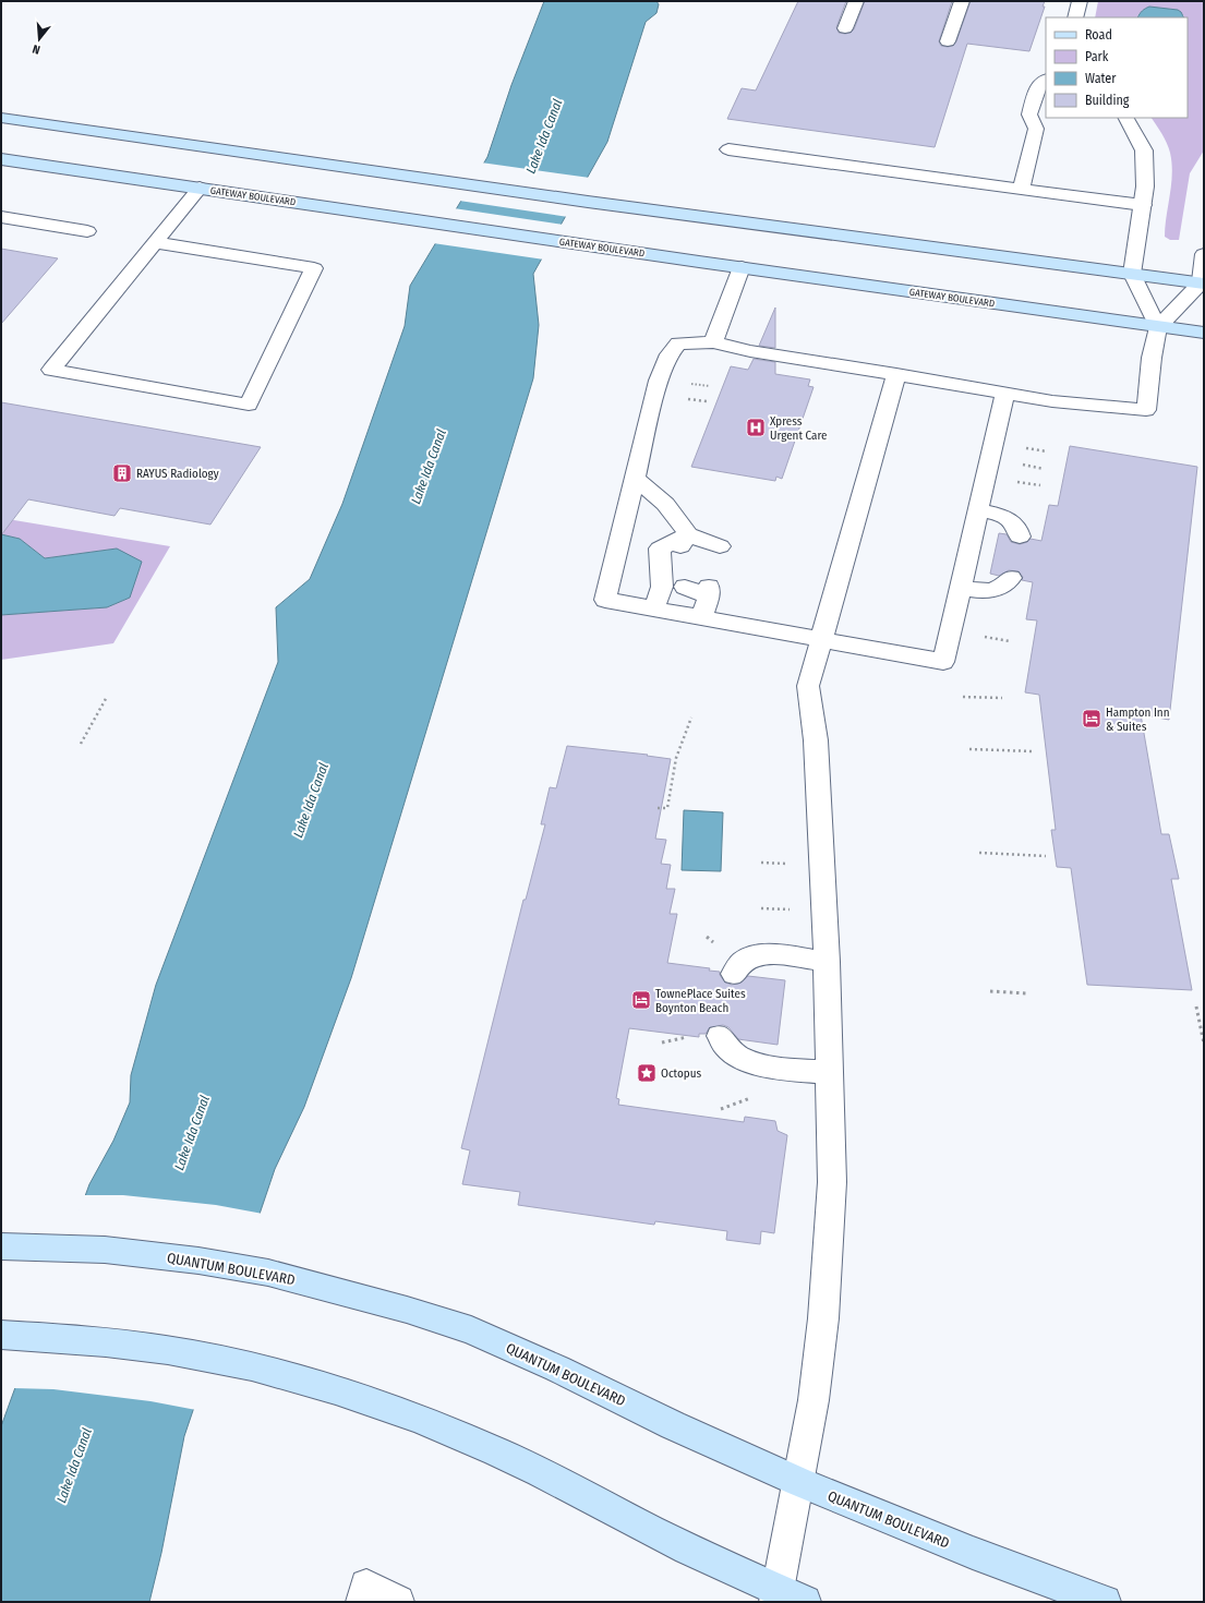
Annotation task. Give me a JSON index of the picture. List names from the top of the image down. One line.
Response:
{"streets":{"main road":["GATEWAY BOULEVARD","QUANTUM BOULEVARD"]},"water":["Lake Ida Canal"],"places":{"hospital":["Xpress Urgent Care"],"building":["RAYUS Radiology"],"hotel":["Hampton Inn & Suites","TownePlace Suites Boynton Beach"],"place":["Octopus"]},"legend":["Road","Park","Water","Building"],"north":"bottom"}
